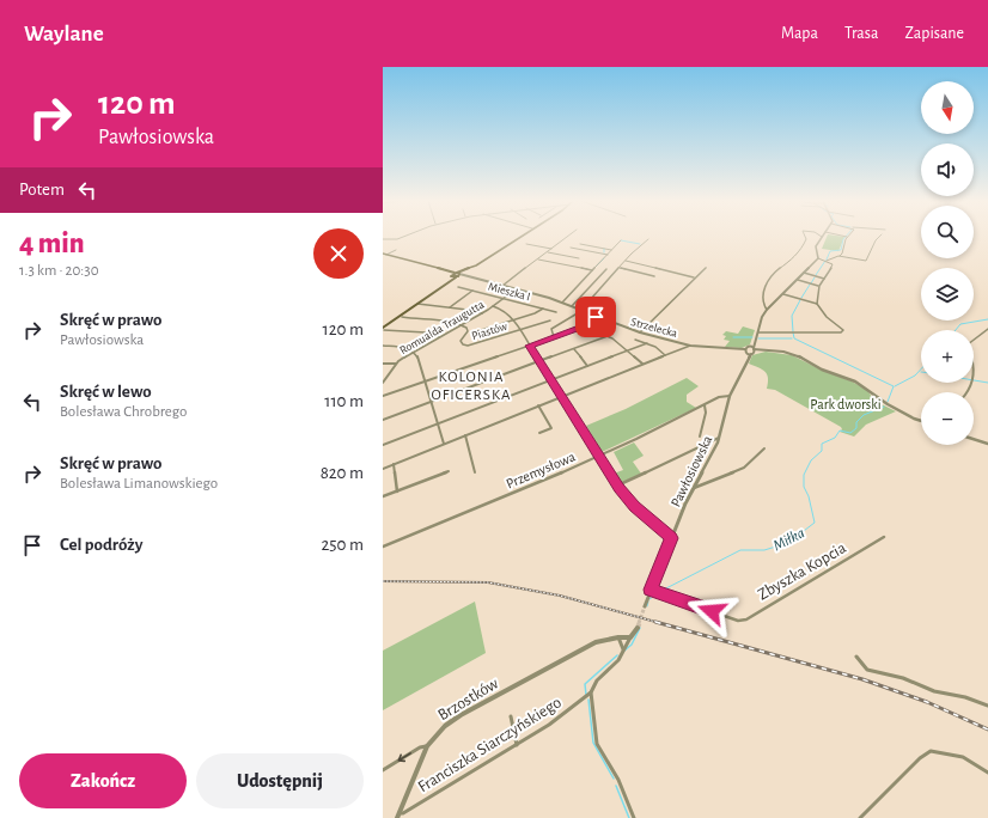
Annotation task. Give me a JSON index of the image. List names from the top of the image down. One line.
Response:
{"streets":{"street":["Mieszka I","Romualda Traugutta","Strzelecka","Piastów","Przemysłowa","Pawłosiowska","Zbyszka Kopcia","Brzostków","Franciszka Siarczyńskiego"]},"crossings":[["Mieszka I","Romualda Traugutta"],["Romualda Traugutta","Strzelecka"],["Romualda Traugutta","Piastów"],["Przemysłowa","Pawłosiowska"],["Pawłosiowska","Zbyszka Kopcia"],["Brzostków","Franciszka Siarczyńskiego"]],"districts":["KOLONIA OFICERSKA"],"water":["Miłka"],"parks":["Park dworski"],"north":"bottom","page":{"header":"Waylane","nav":["Mapa","Trasa","Zapisane"],"turn":["120 m","Pawłosiowska"],"map_buttons":["+","−"],"then":"Potem","heading":["4 min","1.3 km · 20:30"],"list":[{"name":"Skręć w prawo","note":"Pawłosiowska","value":"120 m"},{"name":"Skręć w lewo","note":"Bolesława Chrobrego","value":"110 m"},{"name":"Skręć w prawo","note":"Bolesława Limanowskiego","value":"820 m"},{"name":"Cel podróży","value":"250 m"}],"buttons":["Zakończ","Udostępnij"]}}
